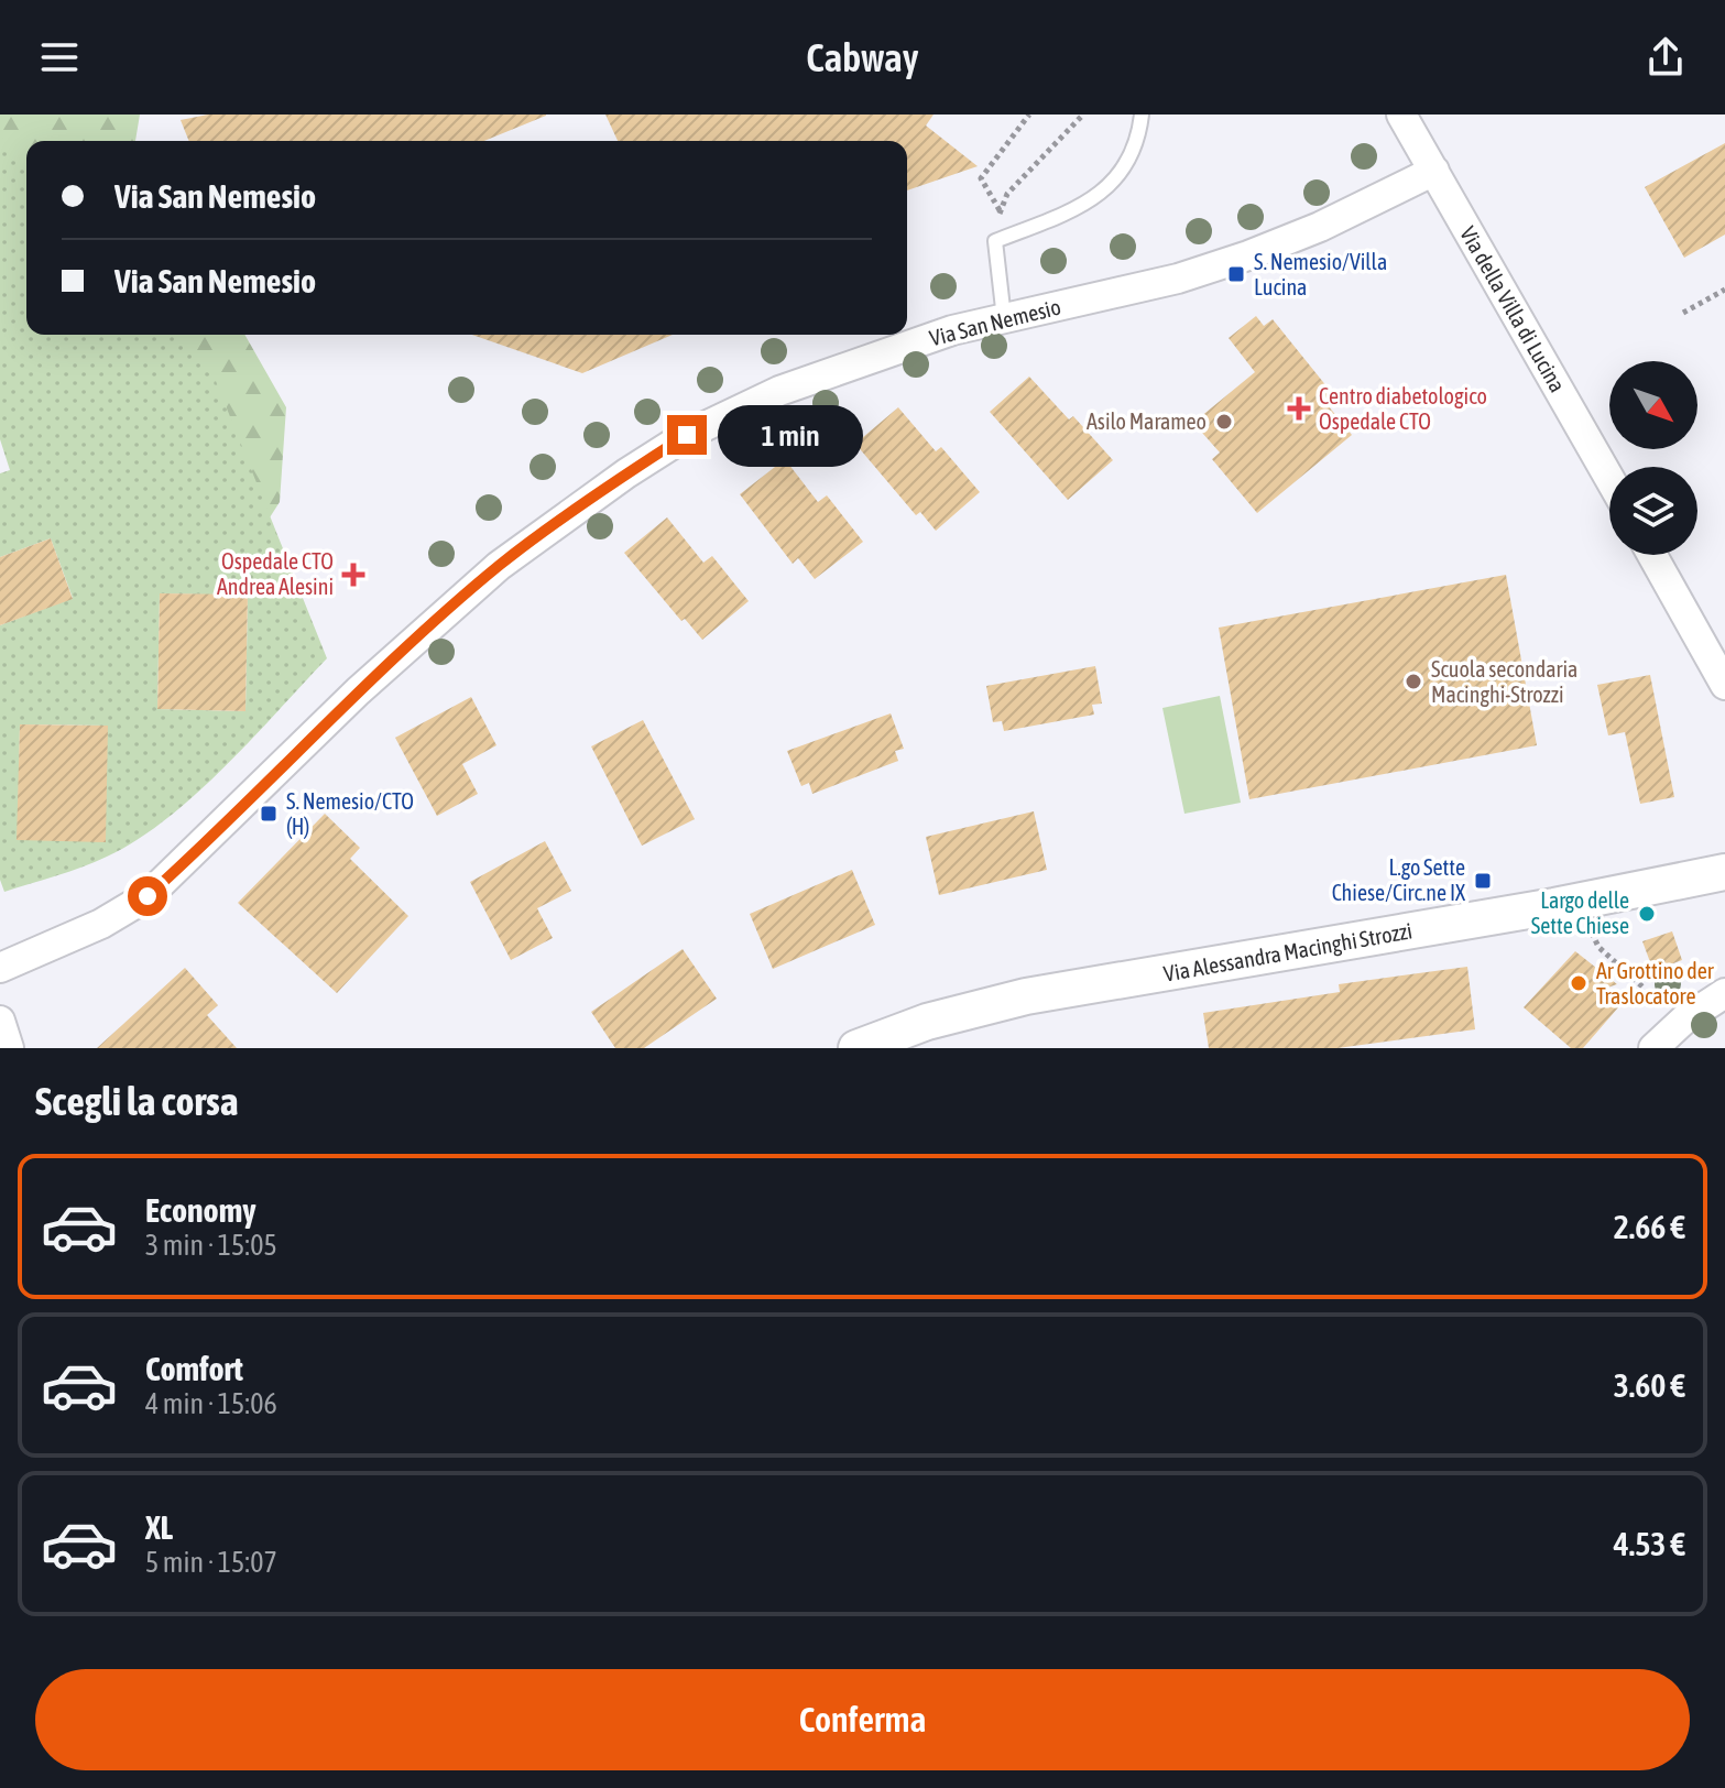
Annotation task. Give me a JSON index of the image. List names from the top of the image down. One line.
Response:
{"streets":{"street":["Via della Villa di Lucina","Via San Nemesio","Via Alessandra Macinghi Strozzi"]},"crossings":[["Via della Villa di Lucina","Via San Nemesio"]],"places":{"transit":["S. Nemesio/Villa Lucina","S. Nemesio/CTO (H)","L.go Sette Chiese/Circ.ne IX"],"health":["Centro diabetologico Ospedale CTO","Ospedale CTO Andrea Alesini"],"other":["Asilo Marameo","Scuola secondaria Macinghi-Strozzi","Largo delle Sette Chiese","Ar Grottino der Traslocatore"]},"north":"bottom right","page":{"header":"Cabway","banner":["Via San Nemesio","Via San Nemesio"],"bubble":"1 min","heading":"Scegli la corsa","list":[{"name":"Economy","note":"3 min · 15:05","value":"2.66 €"},{"name":"Comfort","note":"4 min · 15:06","value":"3.60 €"},{"name":"XL","note":"5 min · 15:07","value":"4.53 €"}],"buttons":"Conferma"}}
